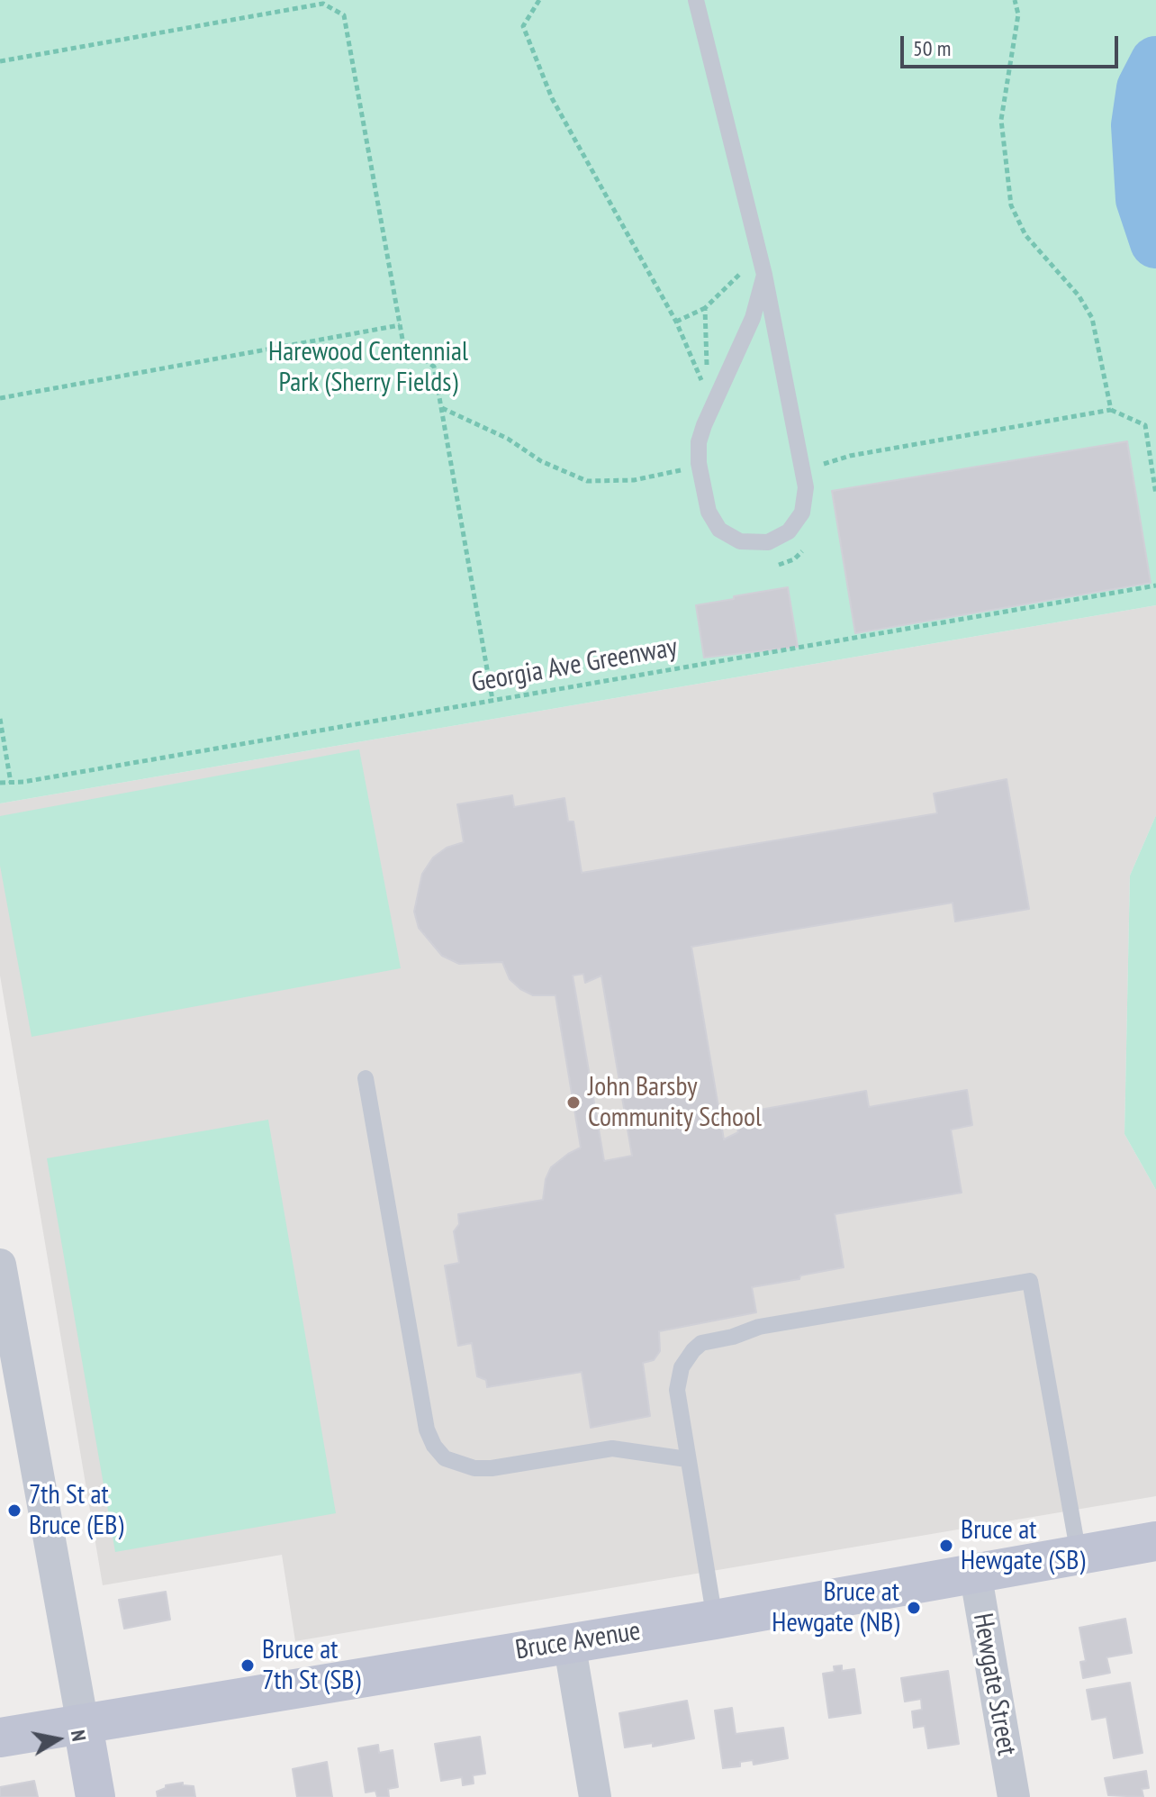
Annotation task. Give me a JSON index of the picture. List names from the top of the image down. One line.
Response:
{"streets":{"street":["Bruce Avenue","Hewgate Street"],"path":["Georgia Ave Greenway"]},"crossings":[["Bruce Avenue","Hewgate Street"]],"parks":["Harewood Centennial Park (Sherry Fields)"],"places":["John Barsby Community School","7th St at Bruce (EB)","Bruce at Hewgate (SB)","Bruce at Hewgate (NB)","Bruce at 7th St (SB)"],"scale_bar":"50 m","north":"right"}
